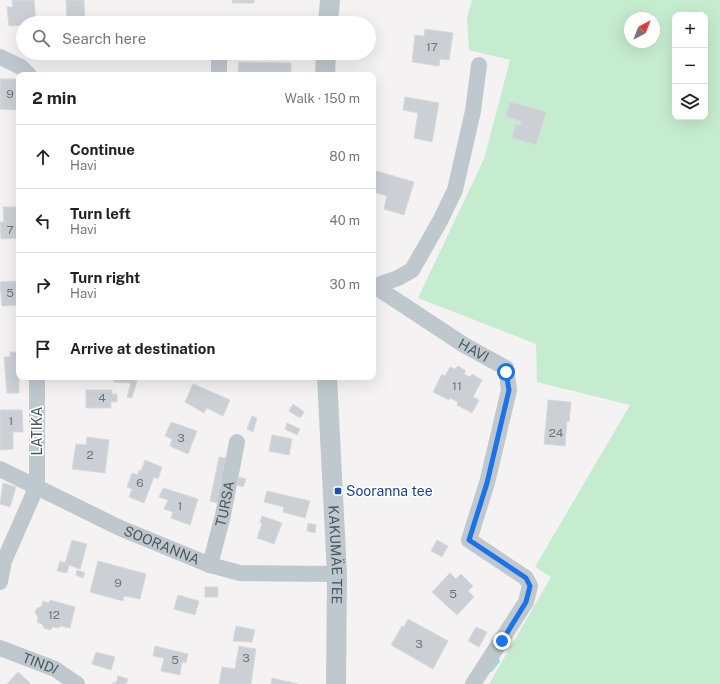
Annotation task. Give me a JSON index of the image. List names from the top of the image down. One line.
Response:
{"streets":{"street":["HAVI","LATIKA","TURSA","SOORANNA","KAKUMÄE TEE","TINDI"]},"crossings":[["LATIKA","SOORANNA"],["TURSA","SOORANNA"],["SOORANNA","KAKUMÄE TEE"]],"places":{"transit":["Sooranna tee"]},"house_numbers":["17","9","7","5","11","4","1","24","3","2","6","1","9","5","12","3","3","5"],"north":"top right","page":{"map_buttons":["+","−"],"search":"Search here","heading":["2 min","Walk · 150 m"],"list":[["Continue","Havi","80 m"],["Turn left","Havi","40 m"],["Turn right","Havi","30 m"],"Arrive at destination"]}}
